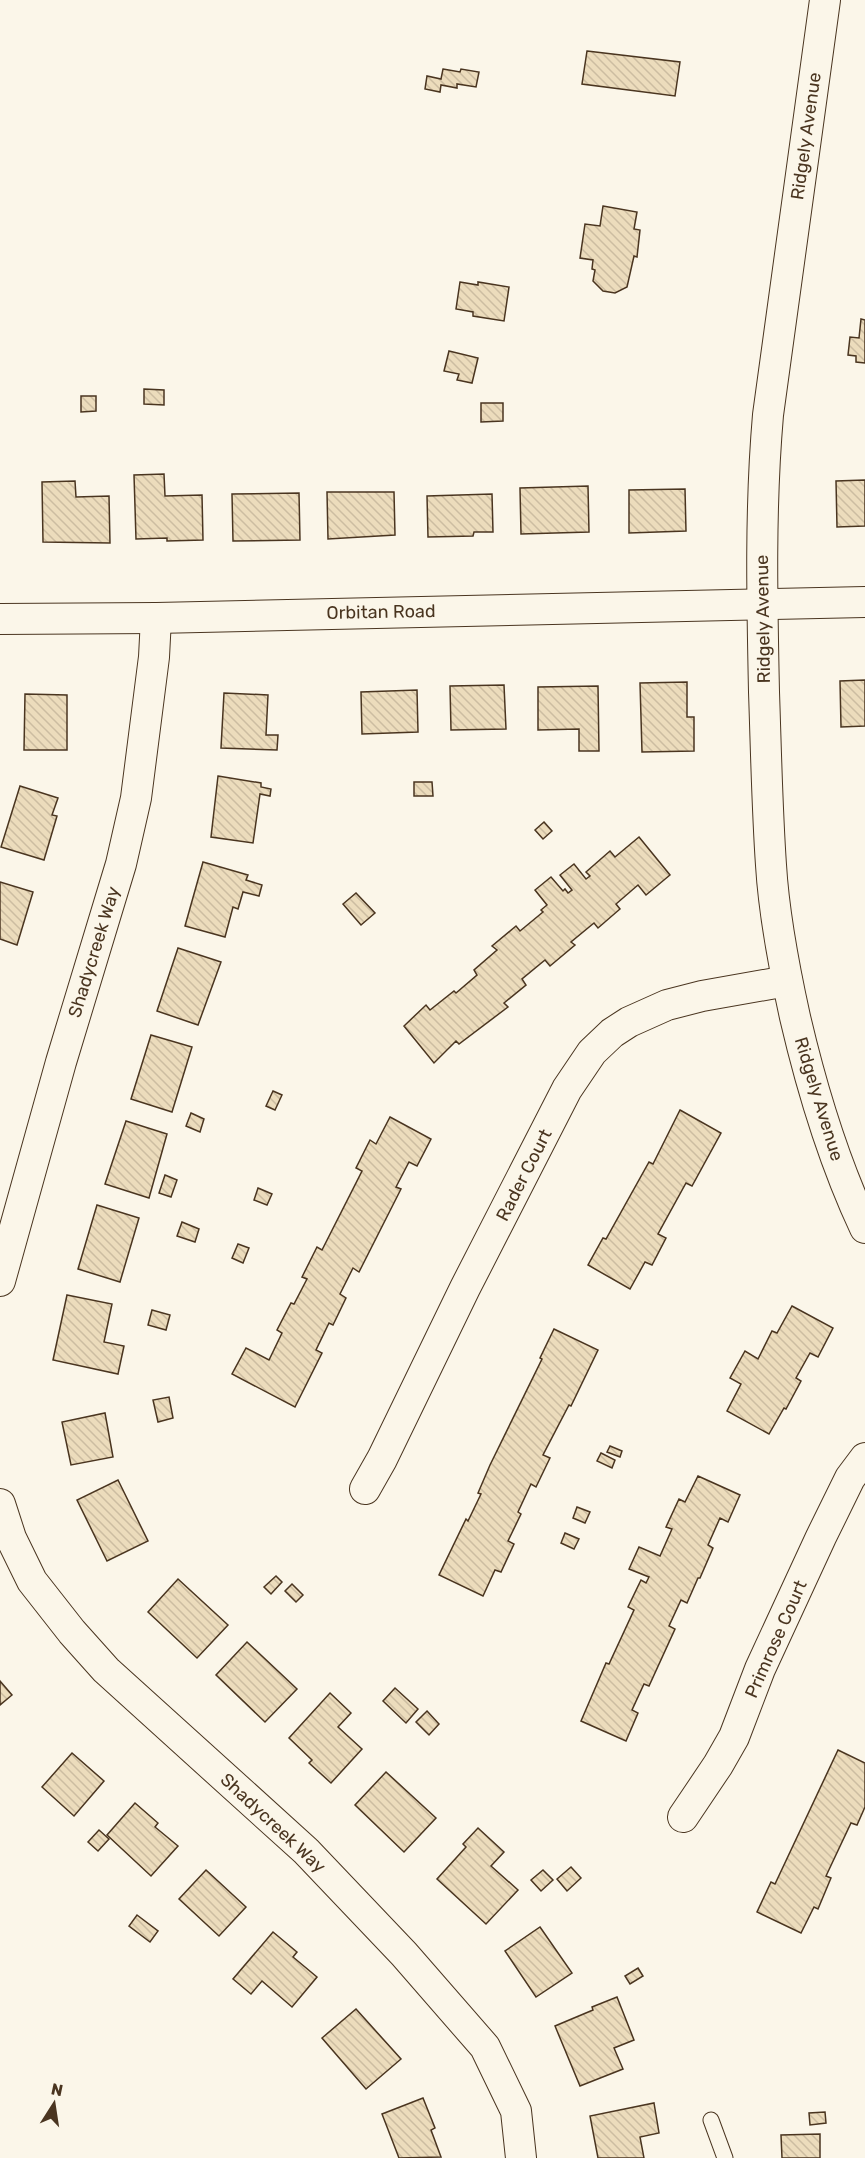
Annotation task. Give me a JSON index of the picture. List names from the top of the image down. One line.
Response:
{"streets":{"street":["Ridgely Avenue","Orbitan Road","Shadycreek Way","Rader Court","Primrose Court"]},"crossings":[["Ridgely Avenue","Orbitan Road"],["Ridgely Avenue","Rader Court"],["Orbitan Road","Shadycreek Way"]],"north":"top"}
